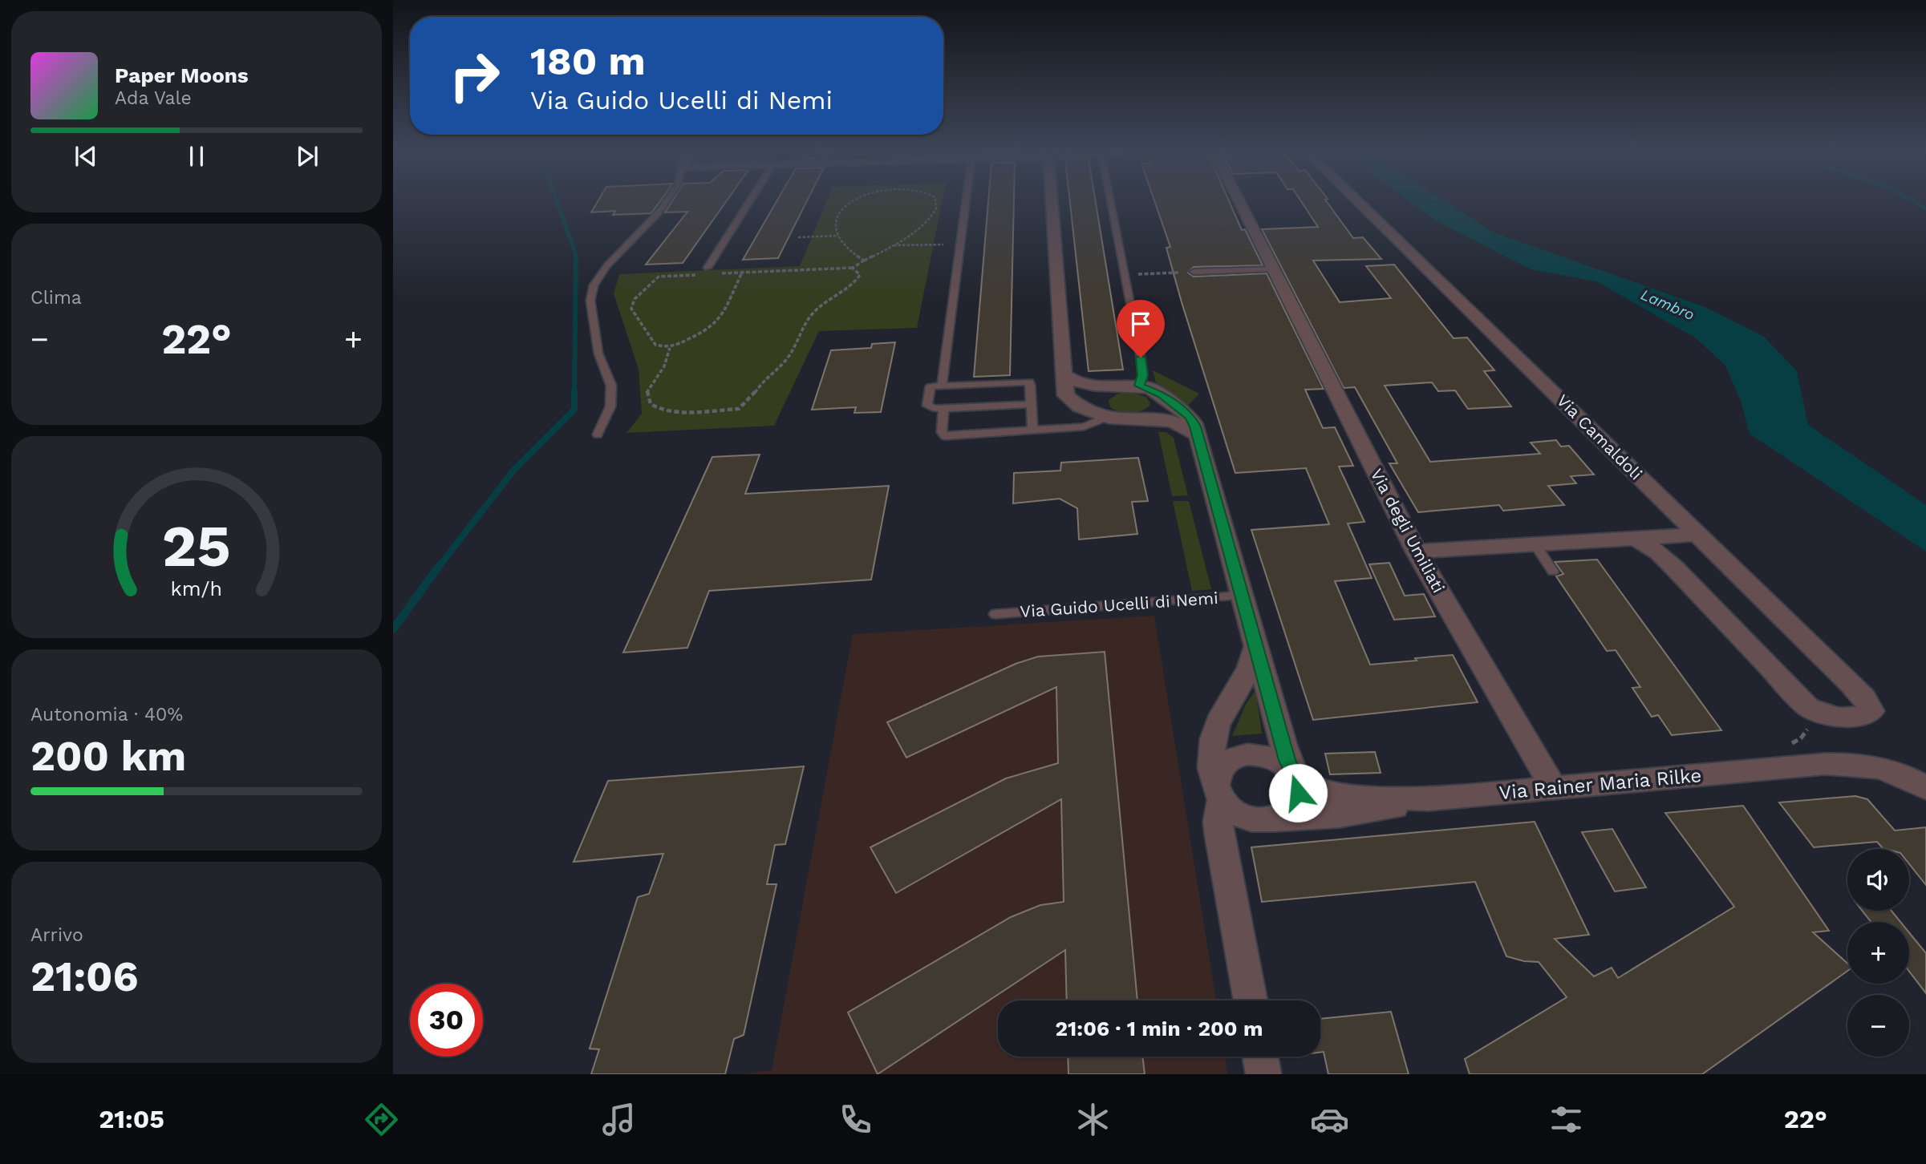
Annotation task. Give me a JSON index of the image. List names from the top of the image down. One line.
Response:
{"streets":{"street":["Via Camaldoli","Via degli Umiliati","Via Guido Ucelli di Nemi","Via Rainer Maria Rilke"]},"crossings":[["Via degli Umiliati","Via Rainer Maria Rilke"],["Via Guido Ucelli di Nemi","Via Rainer Maria Rilke"]],"water":["Lambro"],"page":{"turn":["180 m","Via Guido Ucelli di Nemi"],"song":["Paper Moons","Ada Vale"],"tile":["Clima",["Autonomia · 40%","200 km"],["Arrivo","21:06"]],"heat":["−","22°","+"],"map_buttons":["+","−"],"limit":"30","trip":"21:06 · 1 min · 200 m","tabs":["21:05","22°"],"gauge":["25","km/h"]}}
